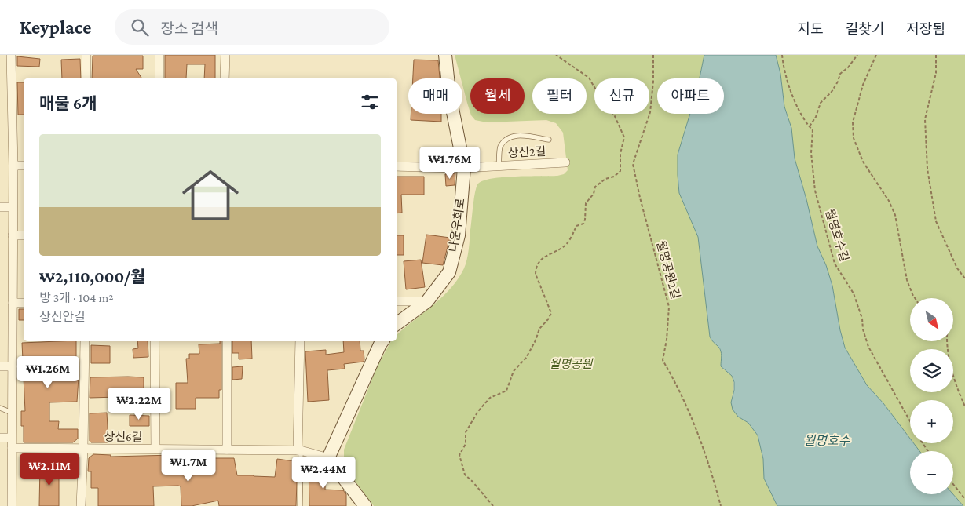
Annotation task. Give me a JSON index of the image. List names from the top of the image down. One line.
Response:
{"streets":{"street":["상신2길","나운우회로","상신6길"],"path":["월명호수길","월명공원2길"]},"crossings":[["상신2길","나운우회로"]],"water":["월명호수"],"parks":["월명공원"],"north":"bottom right","page":{"header":"Keyplace","search":"장소 검색","nav":["지도","길찾기","저장됨"],"chip":["매매","월세","필터","신규","아파트"],"heading":"매물 6개","list":[{"name":"₩2,110,000/월","note":"방 3개 · 104 m² · 상신안길"}],"price":["₩1.76M","₩1.26M","₩2.22M","₩1.7M","₩2.11M","₩2.44M"],"map_buttons":["+","−"]}}
